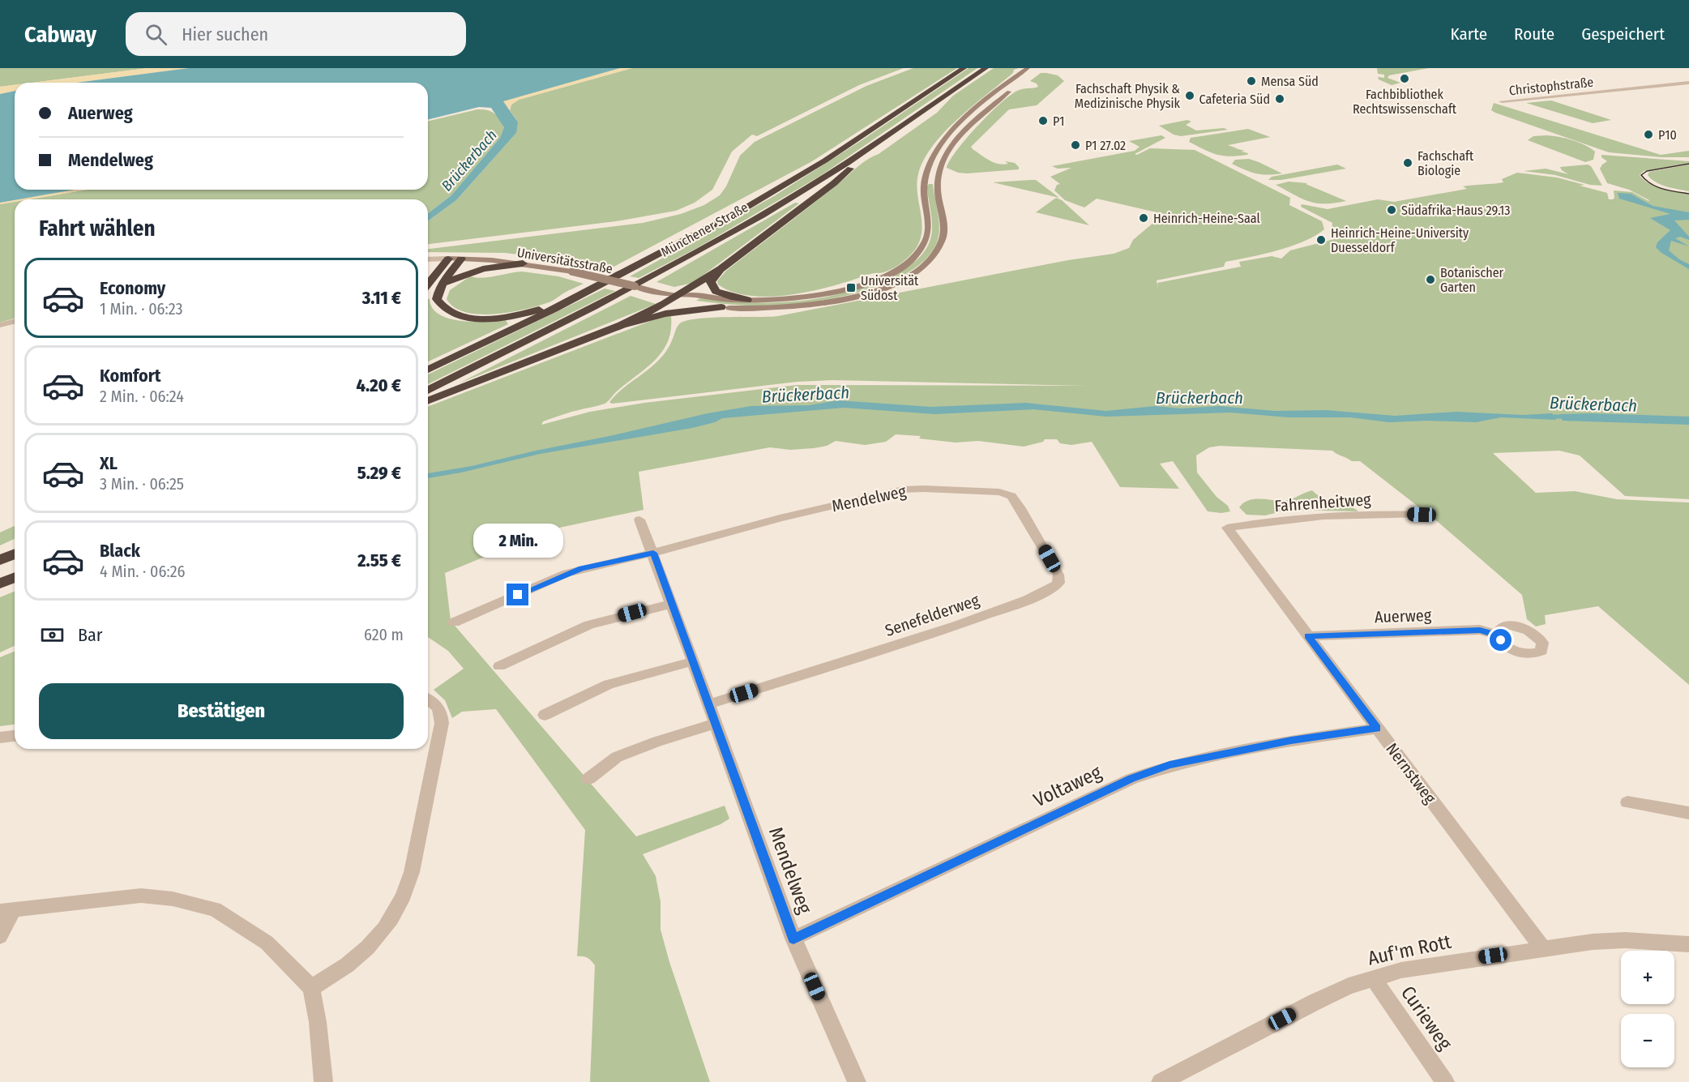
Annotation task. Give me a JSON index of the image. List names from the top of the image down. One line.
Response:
{"streets":{"highway":["Münchener Straße"],"street":["Christophstraße","Universitätsstraße","Mendelweg","Fahrenheitweg","Senefelderweg","Auerweg","Nernstweg","Voltaweg","Auf'm Rott","Curieweg"]},"crossings":[["Mendelweg","Senefelderweg"],["Mendelweg","Voltaweg"],["Fahrenheitweg","Nernstweg"],["Auerweg","Nernstweg"],["Nernstweg","Voltaweg"],["Nernstweg","Auf'm Rott"],["Auf'm Rott","Curieweg"]],"water":["Brückerbach"],"places":{"other":["Fachbibliothek Rechtswissenschaft","Mensa Süd","Fachschaft Physik & Medizinische Physik","Cafeteria Süd","P1","P10","P1 27.02","Fachschaft Biologie","Südafrika-Haus 29.13","Heinrich-Heine-Saal","Heinrich-Heine-University Duesseldorf","Botanischer Garten"],"transit":["Universität Südost"]},"page":{"header":"Cabway","search":"Hier suchen","nav":["Karte","Route","Gespeichert"],"banner":["Auerweg","Mendelweg"],"heading":"Fahrt wählen","list":[{"name":"Economy","note":"1 Min. · 06:23","value":"3.11 €"},{"name":"Komfort","note":"2 Min. · 06:24","value":"4.20 €"},{"name":"XL","note":"3 Min. · 06:25","value":"5.29 €"},{"name":"Black","note":"4 Min. · 06:26","value":"2.55 €"}],"bubble":"2 Min.","pay":["Bar","620 m"],"buttons":"Bestätigen","map_buttons":["+","−"]}}
